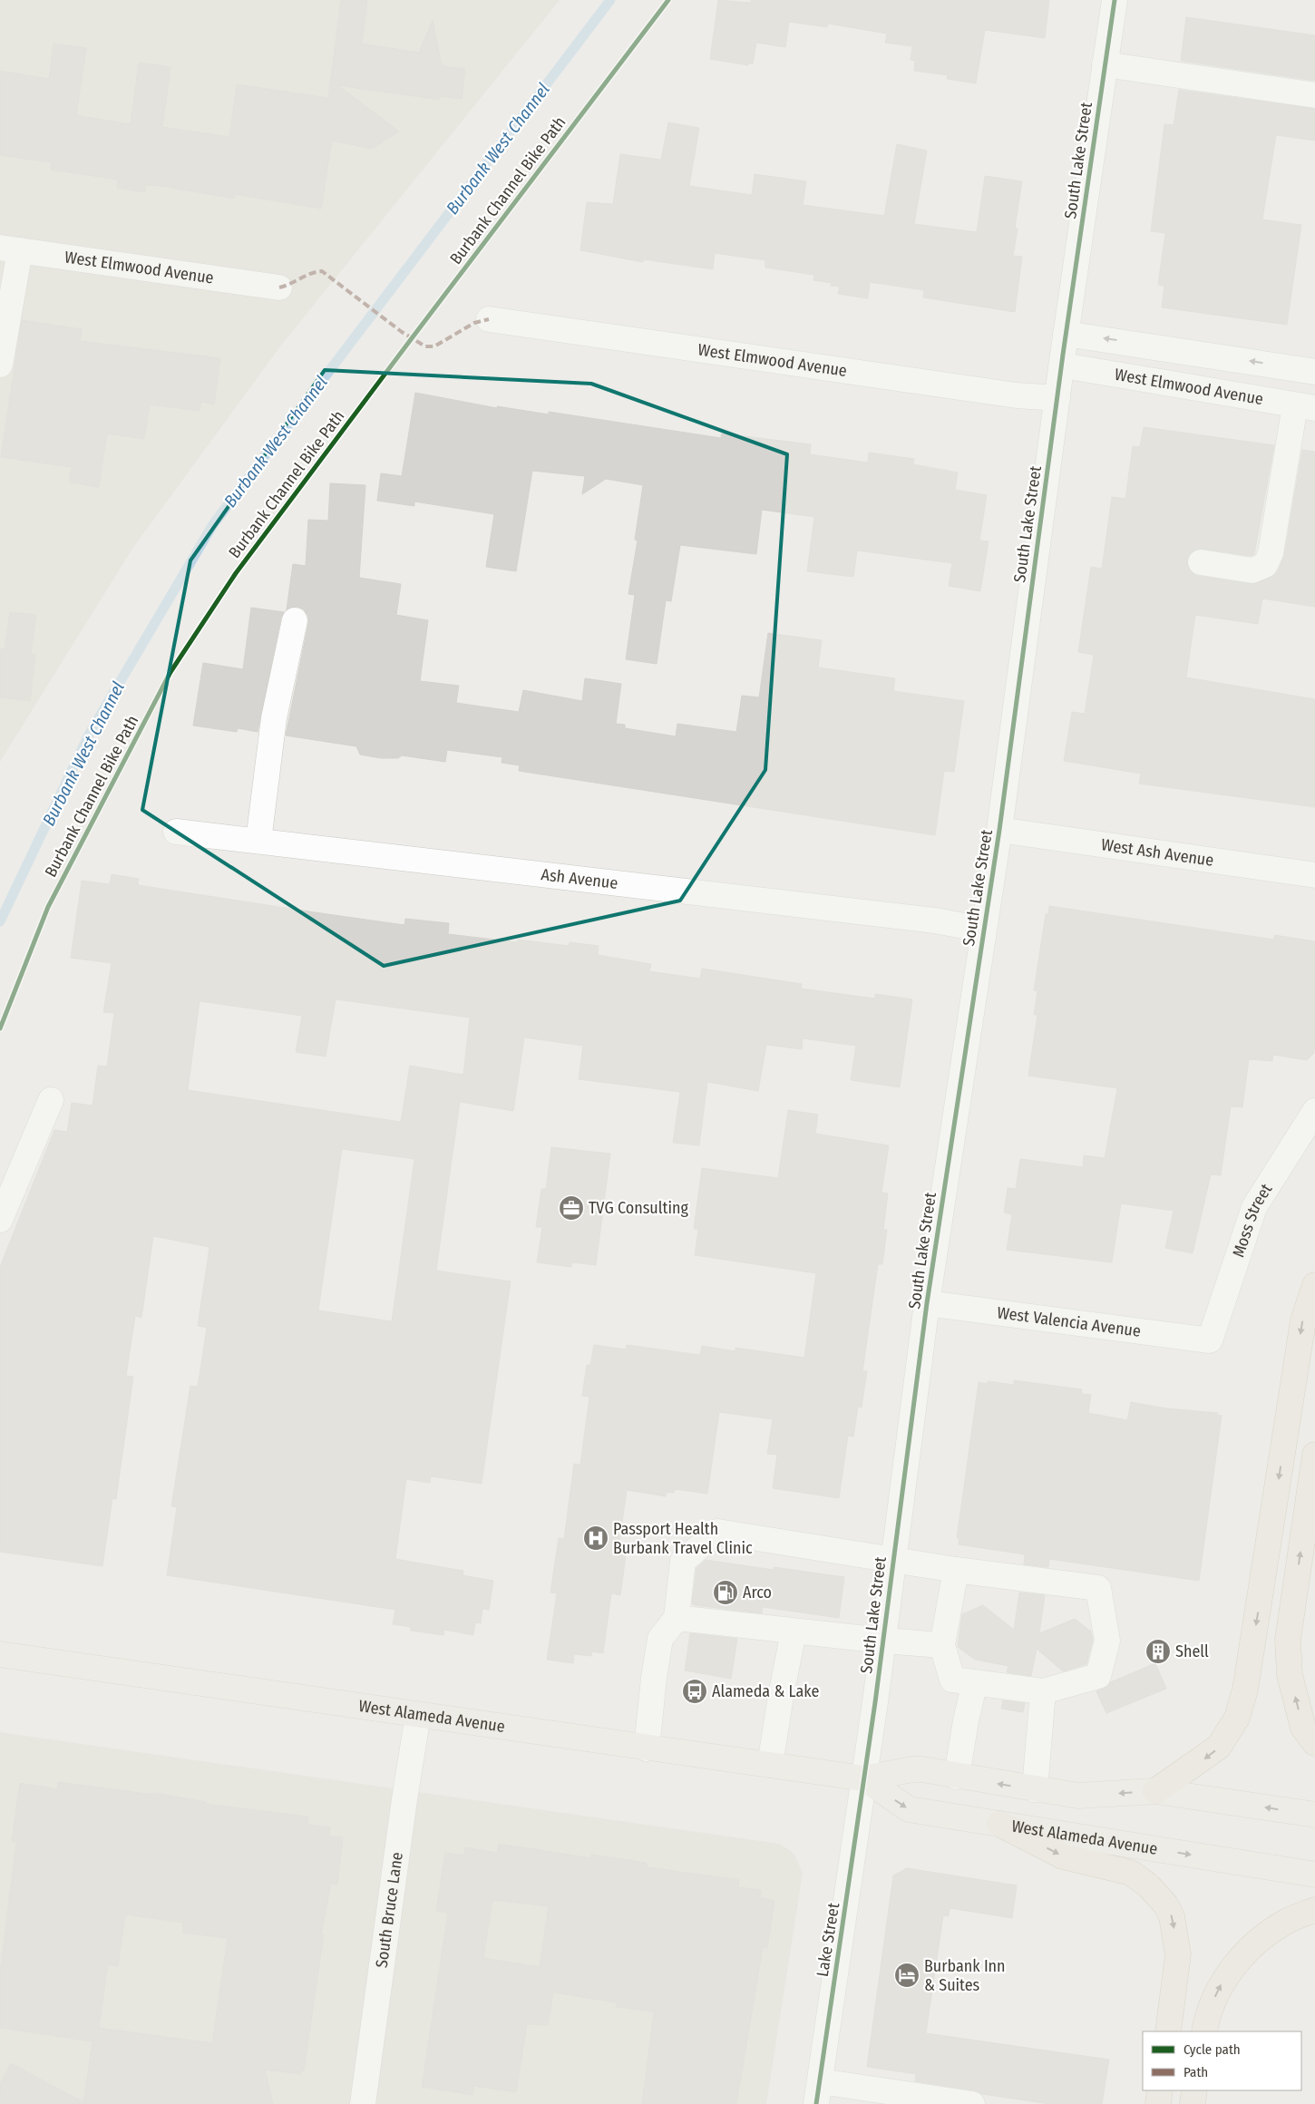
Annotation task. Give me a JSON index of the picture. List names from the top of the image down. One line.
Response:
{"streets":{"main road":["West Alameda Avenue"],"street":["South Lake Street","West Elmwood Avenue","West Ash Avenue","Ash Avenue","Moss Street","West Valencia Avenue","South Bruce Lane","Lake Street"],"cycle path":["Burbank Channel Bike Path"]},"crossings":[["South Lake Street","West Elmwood Avenue"],["South Lake Street","West Ash Avenue"],["South Lake Street","Ash Avenue"],["South Lake Street","West Valencia Avenue"],["South Lake Street","West Alameda Avenue"],["South Lake Street","Lake Street"],["Moss Street","West Valencia Avenue"],["West Alameda Avenue","South Bruce Lane"],["West Alameda Avenue","Lake Street"]],"water":["Burbank West Channel"],"places":{"office":["TVG Consulting"],"hospital":["Passport Health Burbank Travel Clinic"],"fuel station":["Arco"],"building":["Shell"],"bus stop":["Alameda & Lake"],"hotel":["Burbank Inn & Suites"]},"legend":["Cycle path","Path"]}
